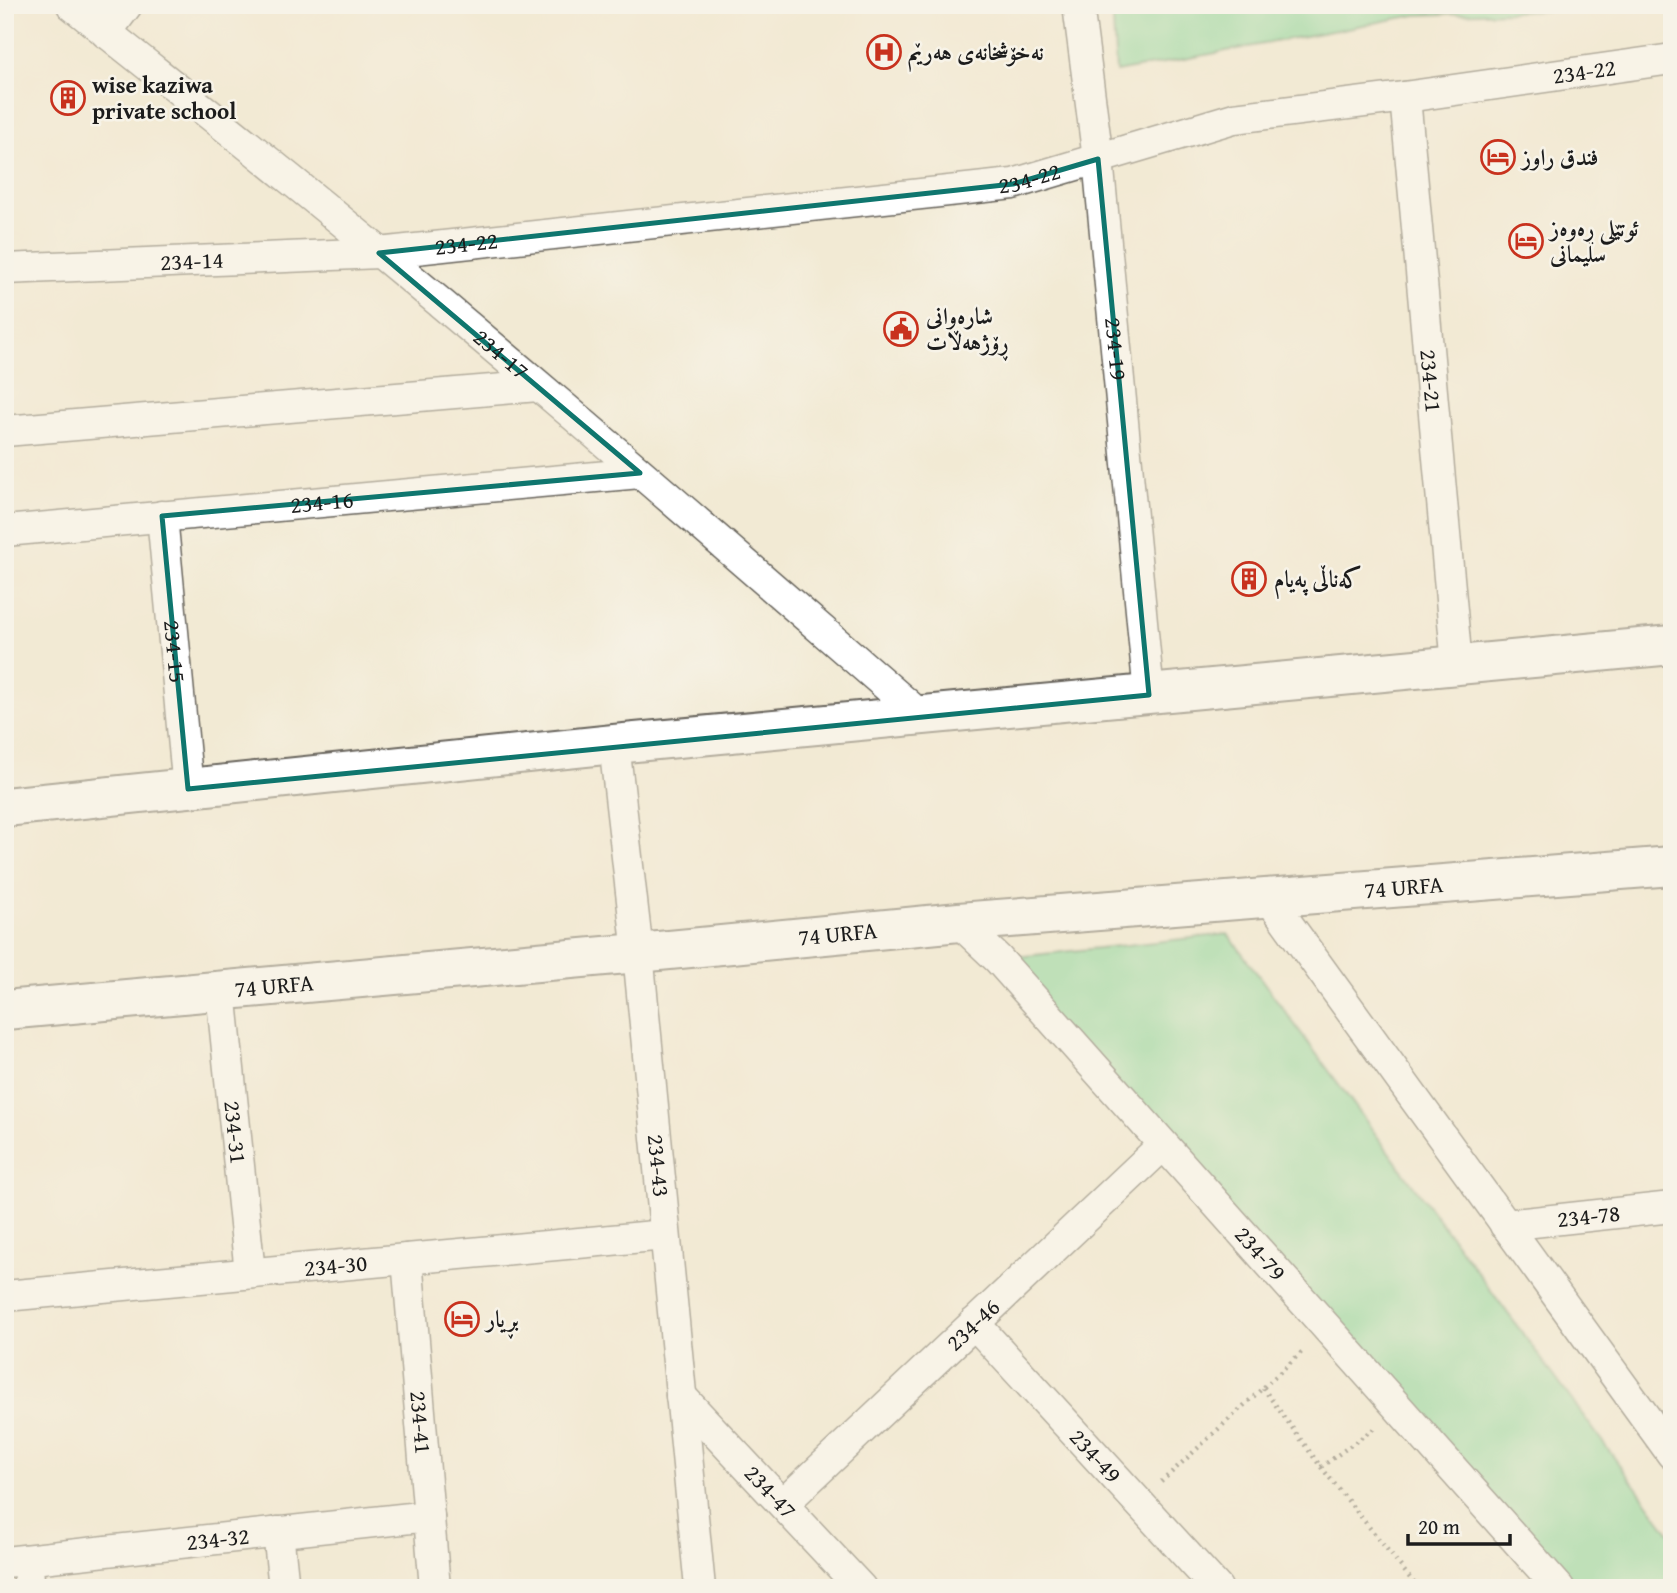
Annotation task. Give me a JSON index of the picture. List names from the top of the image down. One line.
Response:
{"streets":{"street":["234-22","234-14","234-19","234-17","234-21","234-16","234-15","74 URFA","234-31","234-43","234-78","234-79","234-30","234-46","234-41","234-49","234-47","234-32"]},"crossings":[["234-22","234-14"],["234-22","234-19"],["234-22","234-17"],["234-22","234-21"],["234-14","234-17"],["234-17","234-16"],["234-16","234-15"],["74 URFA","234-31"],["74 URFA","234-43"],["74 URFA","234-79"],["234-31","234-30"],["234-43","234-30"],["234-43","234-47"],["234-79","234-46"],["234-30","234-41"],["234-46","234-49"],["234-46","234-47"],["234-41","234-32"]],"places":{"hospital":["نەخۆشخانەی هەرێم"],"building":["wise kaziwa private school","کەناڵی پەیام"],"hotel":["فندق راوز","ئوتێلی ڕەوەز سلیمانی","بڕیار"],"public building":["شارەوانی ڕۆژهەڵات"]},"scale_bar":"20 m"}
